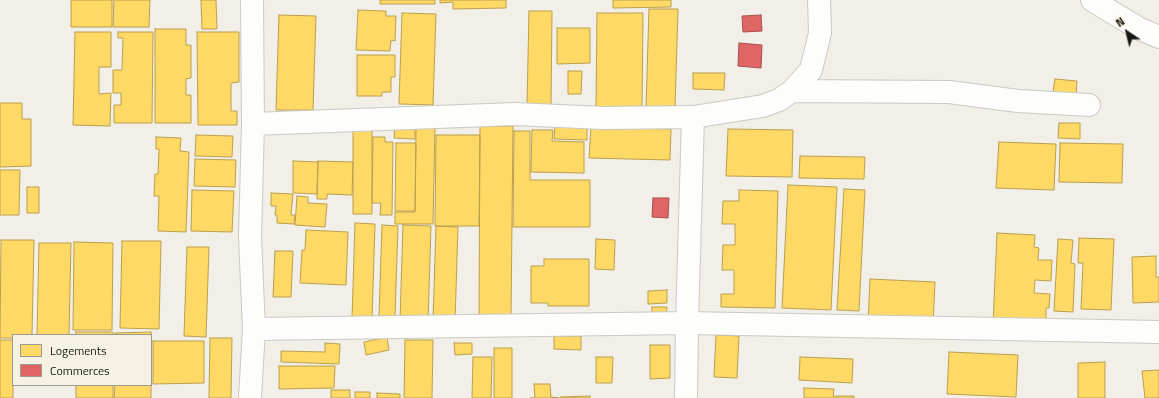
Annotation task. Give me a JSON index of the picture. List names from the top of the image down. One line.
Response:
{"legend":["Logements","Commerces"],"north":"top left"}
